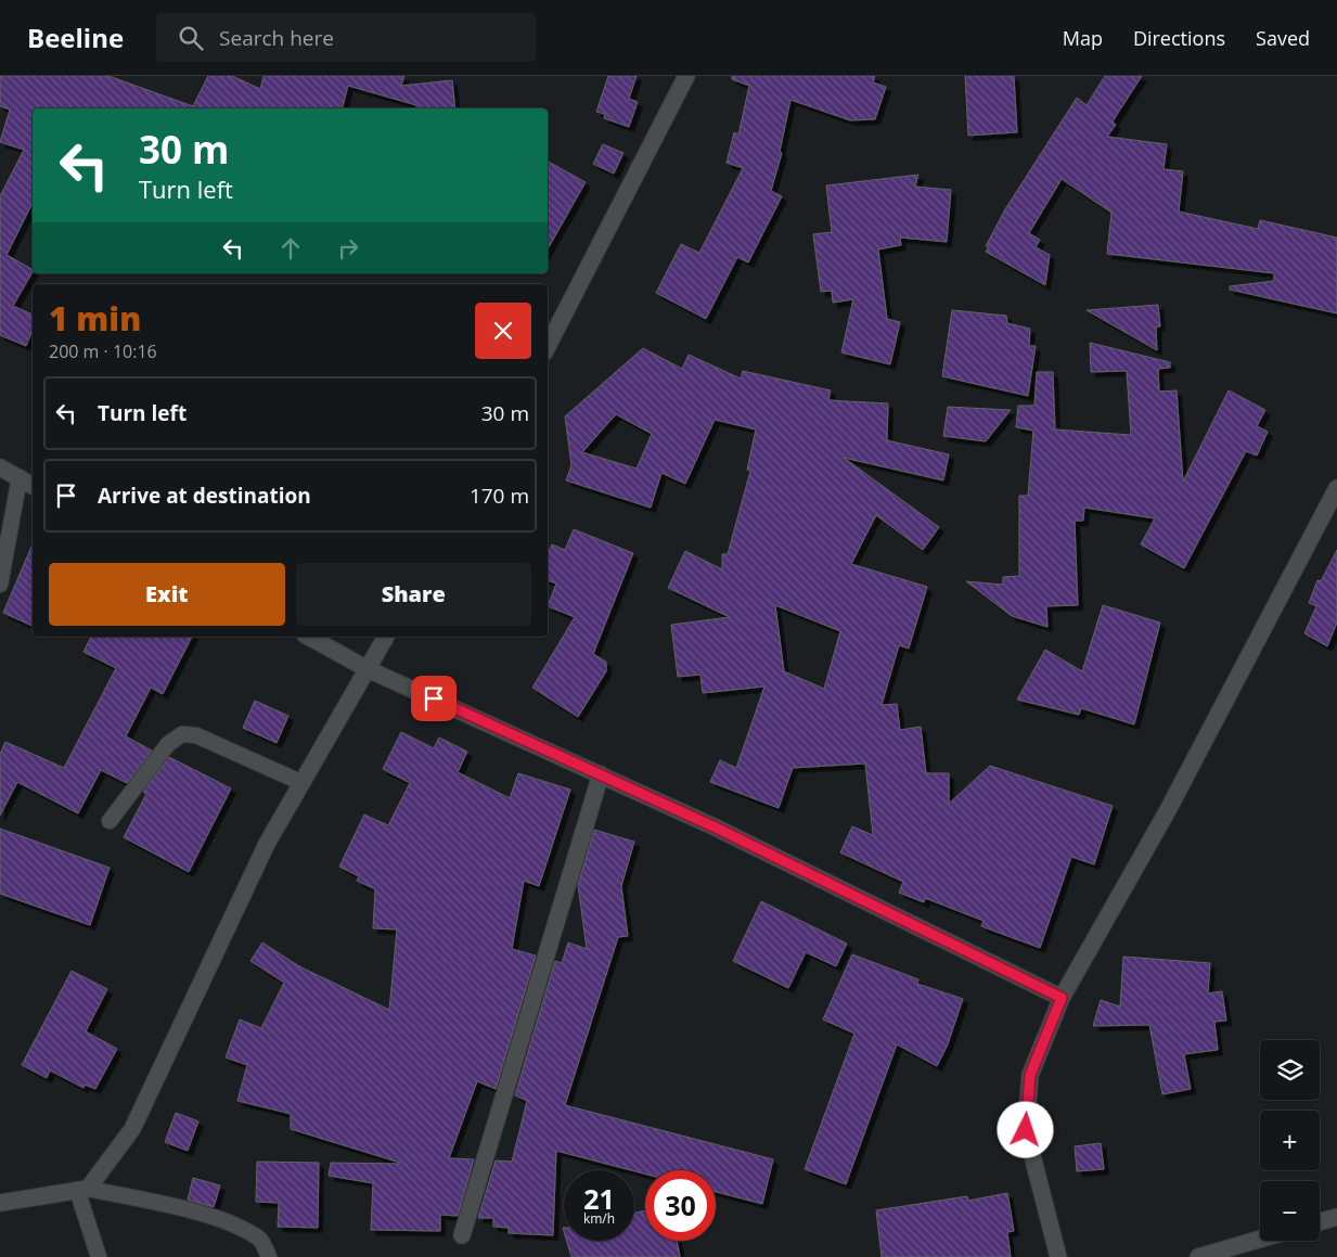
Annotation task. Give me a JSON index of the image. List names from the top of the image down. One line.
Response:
{"page":{"header":"Beeline","search":"Search here","nav":["Map","Directions","Saved"],"turn":["30 m","Turn left"],"heading":["1 min","200 m · 10:16"],"list":[{"name":"Turn left","value":"30 m"},{"name":"Arrive at destination","value":"170 m"}],"buttons":["Exit","Share"],"map_buttons":["+","−"],"speed":"21 km/h","limit":"30"}}
